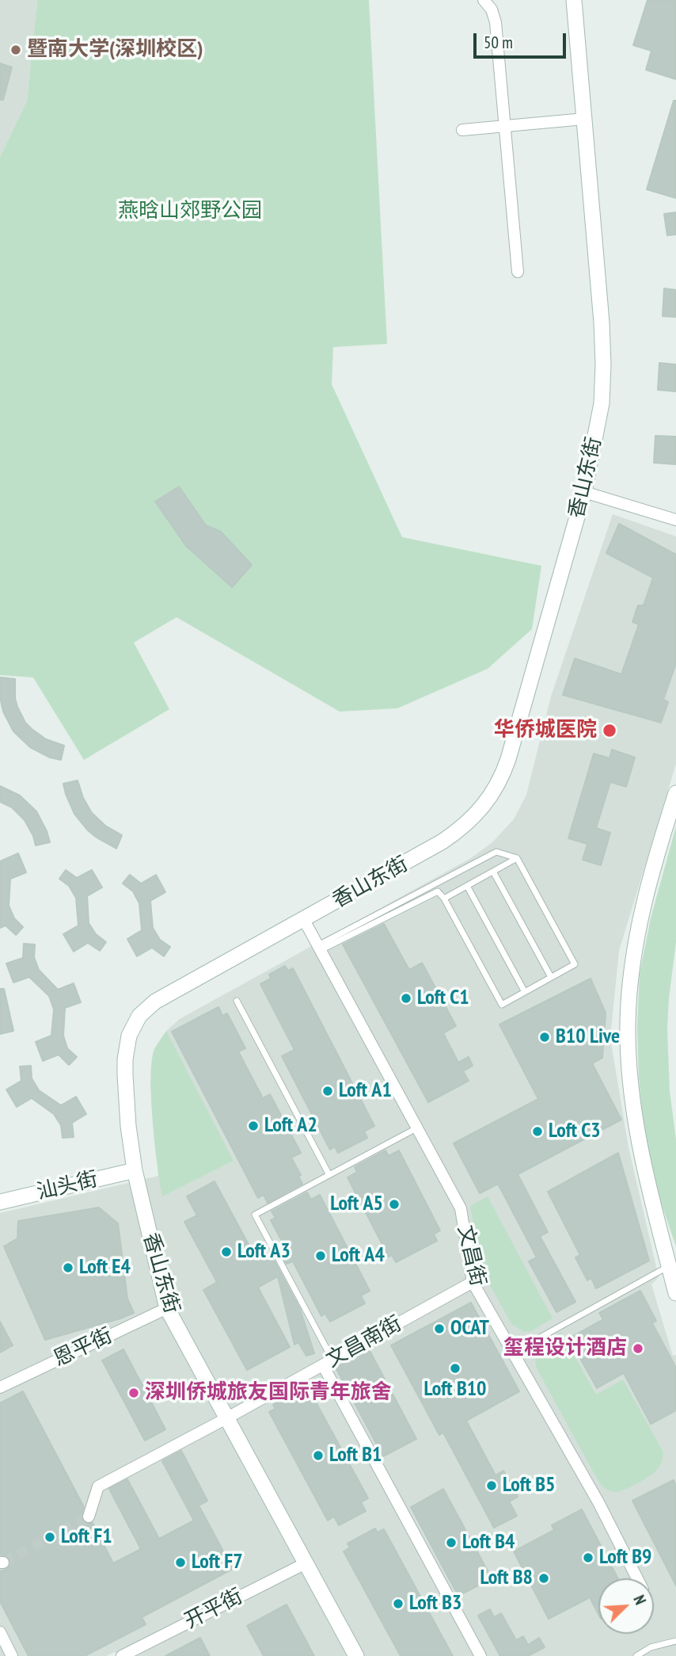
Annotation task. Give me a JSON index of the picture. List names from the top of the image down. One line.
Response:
{"streets":{"street":["香山东街","汕头街","文昌街","文昌南街","恩平街","开平街"]},"crossings":[["香山东街","汕头街"],["香山东街","文昌街"],["香山东街","文昌南街"],["香山东街","恩平街"],["香山东街","开平街"],["文昌街","文昌南街"]],"parks":["燕晗山郊野公园"],"places":["暨南大学(深圳校区)","华侨城医院","Loft C1","B10 Live","Loft A1","Loft A2","Loft C3","Loft A5","Loft A3","Loft A4","Loft E4","OCAT","玺程设计酒店","Loft B10","深圳侨城旅友国际青年旅舍","Loft B1","Loft B5","Loft F1","Loft B4","Loft B9","Loft F7","Loft B8","Loft B3"],"scale_bar":"50 m","north":"top right"}
